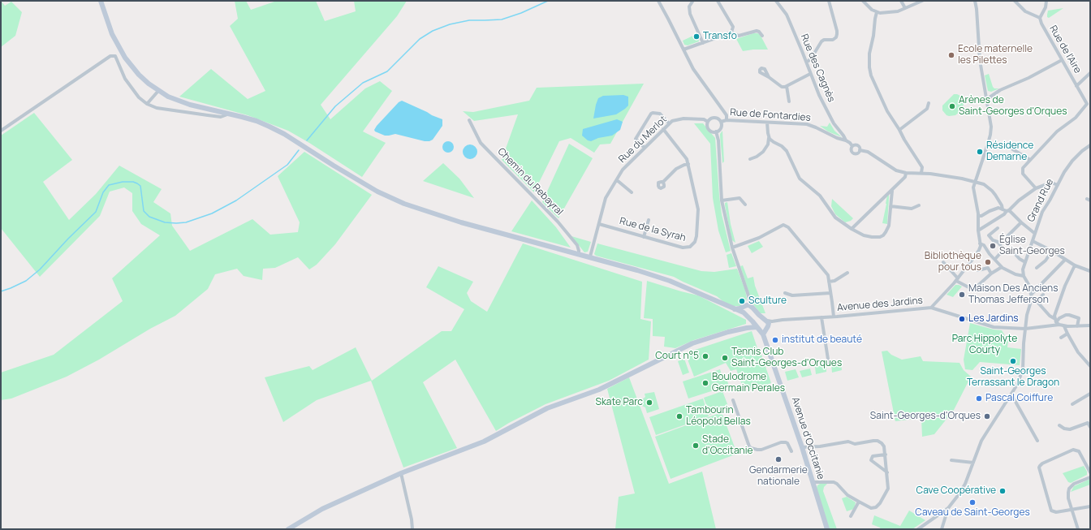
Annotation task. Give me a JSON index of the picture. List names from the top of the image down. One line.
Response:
{"streets":{"street":["Rue de l'Aire","Rue des Cagnès","Rue de Fontardies","Rue du Merlot","Chemin du Rebayral","Grand Rue","Rue de la Syrah","Avenue des Jardins","Avenue d'Occitanie"]},"crossings":[["Rue des Cagnès","Rue de Fontardies"],["Rue de Fontardies","Rue du Merlot"],["Rue du Merlot","Rue de la Syrah"]],"parks":["Parc Hippolyte Courty"],"places":["Transfo","Ecole maternelle les Pilettes","Arènes de Saint-Georges d'Orques","Résidence Demarne","Église Saint-Georges","Bibliothèque pour tous","Maison Des Anciens Thomas Jefferson","Sculture","Les Jardins","institut de beauté","Court n°5","Tennis Club Saint-Georges-d'Orques","Saint-Georges Terrassant le Dragon","Boulodrome Germain Perales","Pascal Coiffure","Skate Parc","Tambourin Léopold Bellas","Saint-Georges-d'Orques","Stade d'Occitanie","Gendarmerie nationale","Cave Coopérative","Caveau de Saint-Georges"]}
